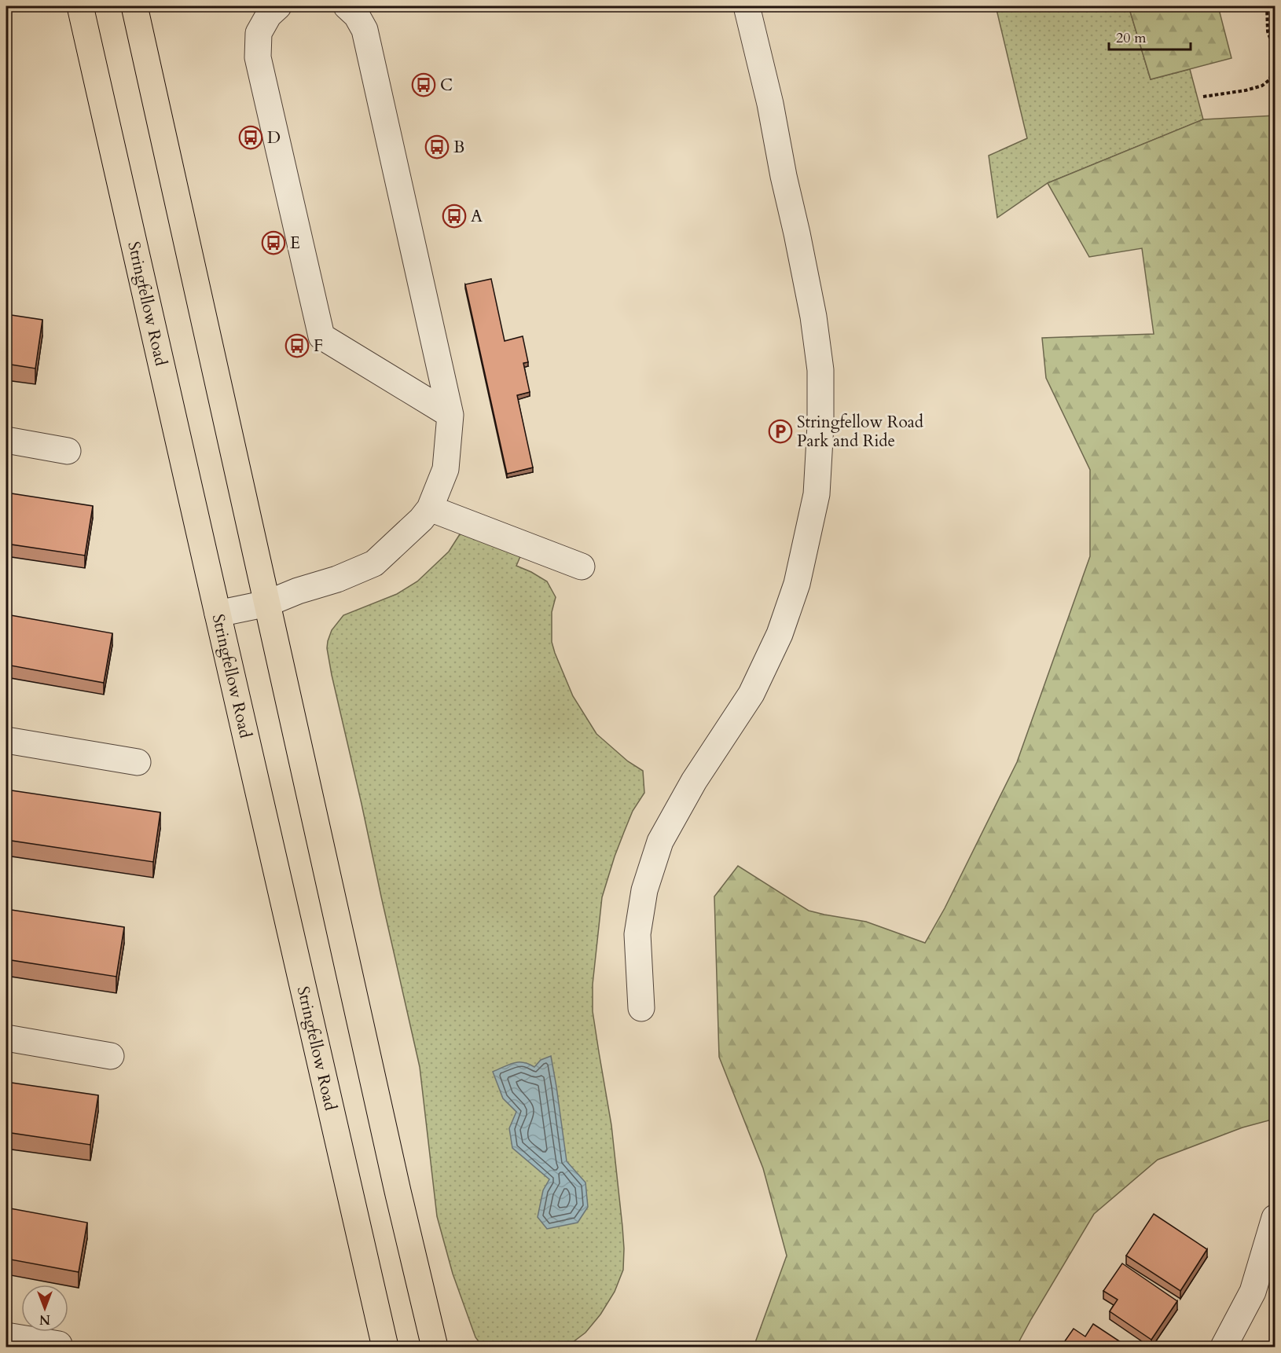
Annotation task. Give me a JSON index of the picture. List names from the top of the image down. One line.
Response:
{"streets":{"main road":["Stringfellow Road"]},"places":{"bus stop":["C","D","B","A","E","F"],"parking":["Stringfellow Road Park and Ride"]},"scale_bar":"20 m","north":"bottom"}
